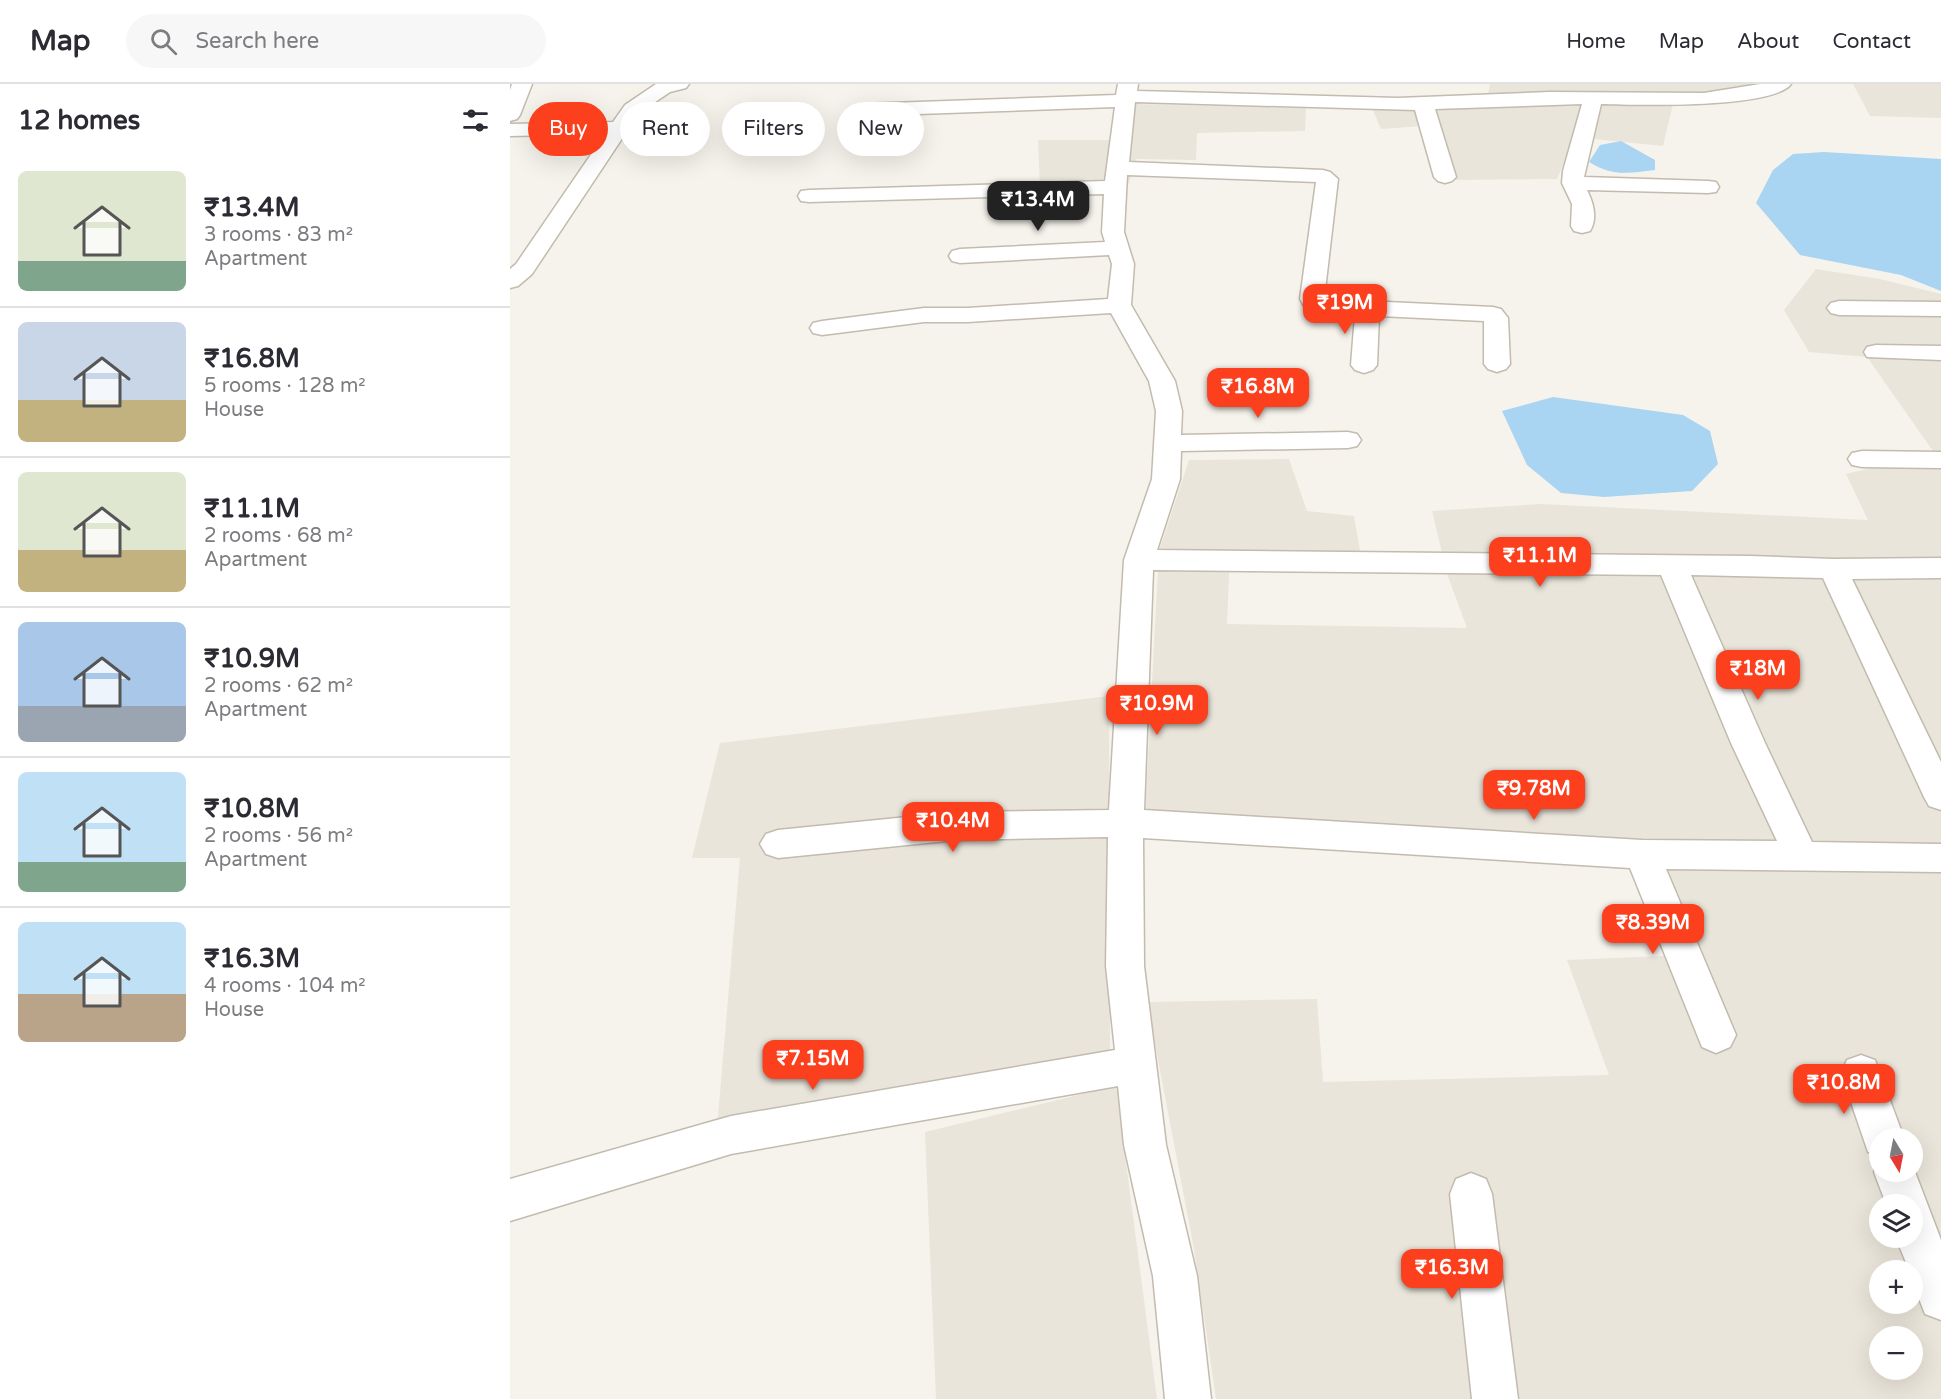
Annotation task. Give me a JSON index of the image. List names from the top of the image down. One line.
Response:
{"north":"bottom","page":{"header":"Map","search":"Search here","nav":["Home","Map","About","Contact"],"heading":"12 homes","chip":["Buy","Rent","Filters","New"],"list":[{"name":"₹13.4M","note":"3 rooms · 83 m² · Apartment"},{"name":"₹16.8M","note":"5 rooms · 128 m² · House"},{"name":"₹11.1M","note":"2 rooms · 68 m² · Apartment"},{"name":"₹10.9M","note":"2 rooms · 62 m² · Apartment"},{"name":"₹10.8M","note":"2 rooms · 56 m² · Apartment"},{"name":"₹16.3M","note":"4 rooms · 104 m² · House"}],"price":["₹13.4M","₹19M","₹16.8M","₹11.1M","₹18M","₹10.9M","₹9.78M","₹10.4M","₹8.39M","₹7.15M","₹10.8M","₹16.3M"],"map_buttons":["+","−"]}}
